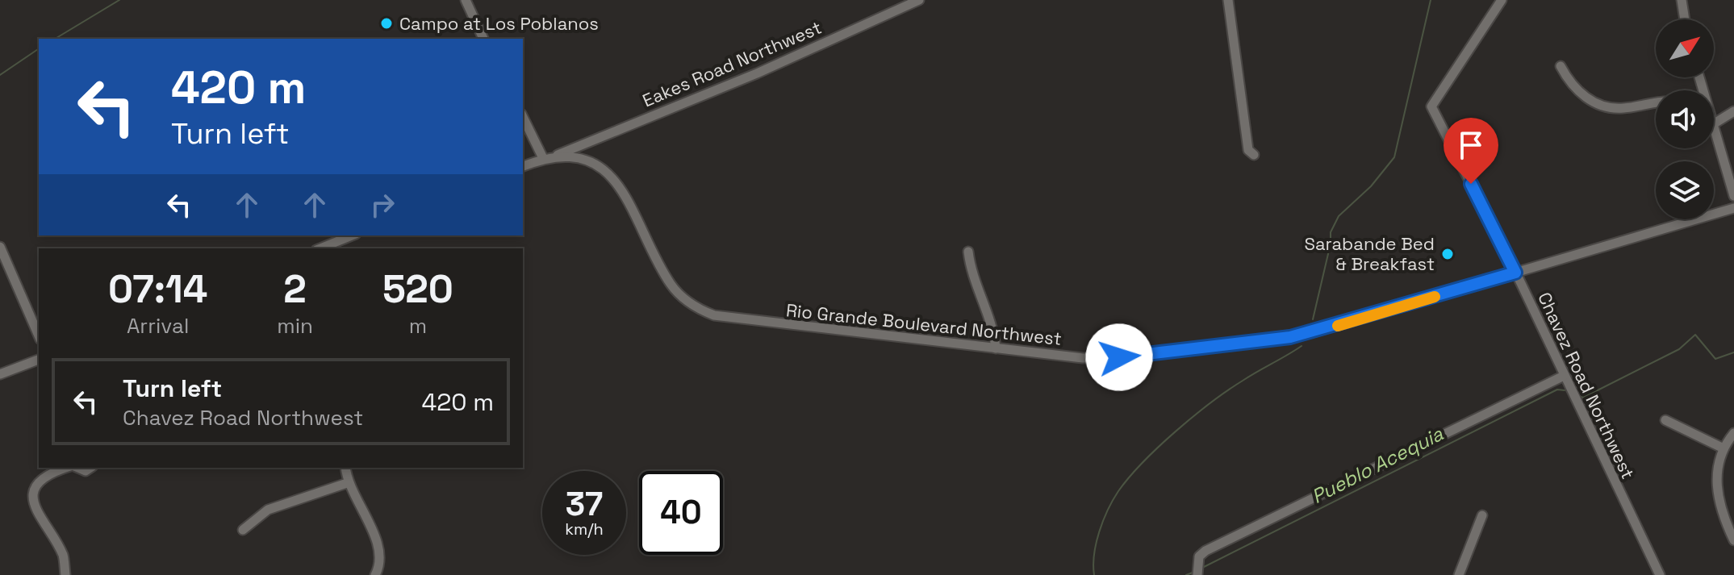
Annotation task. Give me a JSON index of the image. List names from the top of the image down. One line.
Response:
{"streets":{"street":["Eakes Road Northwest","Rio Grande Boulevard Northwest","Chavez Road Northwest"]},"crossings":[["Eakes Road Northwest","Rio Grande Boulevard Northwest"],["Rio Grande Boulevard Northwest","Chavez Road Northwest"]],"water":["Pueblo Acequia"],"places":["Campo at Los Poblanos","Sarabande Bed & Breakfast"],"north":"top right","page":{"turn":["420 m","Turn left"],"eta":["07:14","Arrival","2","min","520","m"],"list":[{"name":"Turn left","note":"Chavez Road Northwest","value":"420 m"}],"speed":"37 km/h","limit":"40"}}
